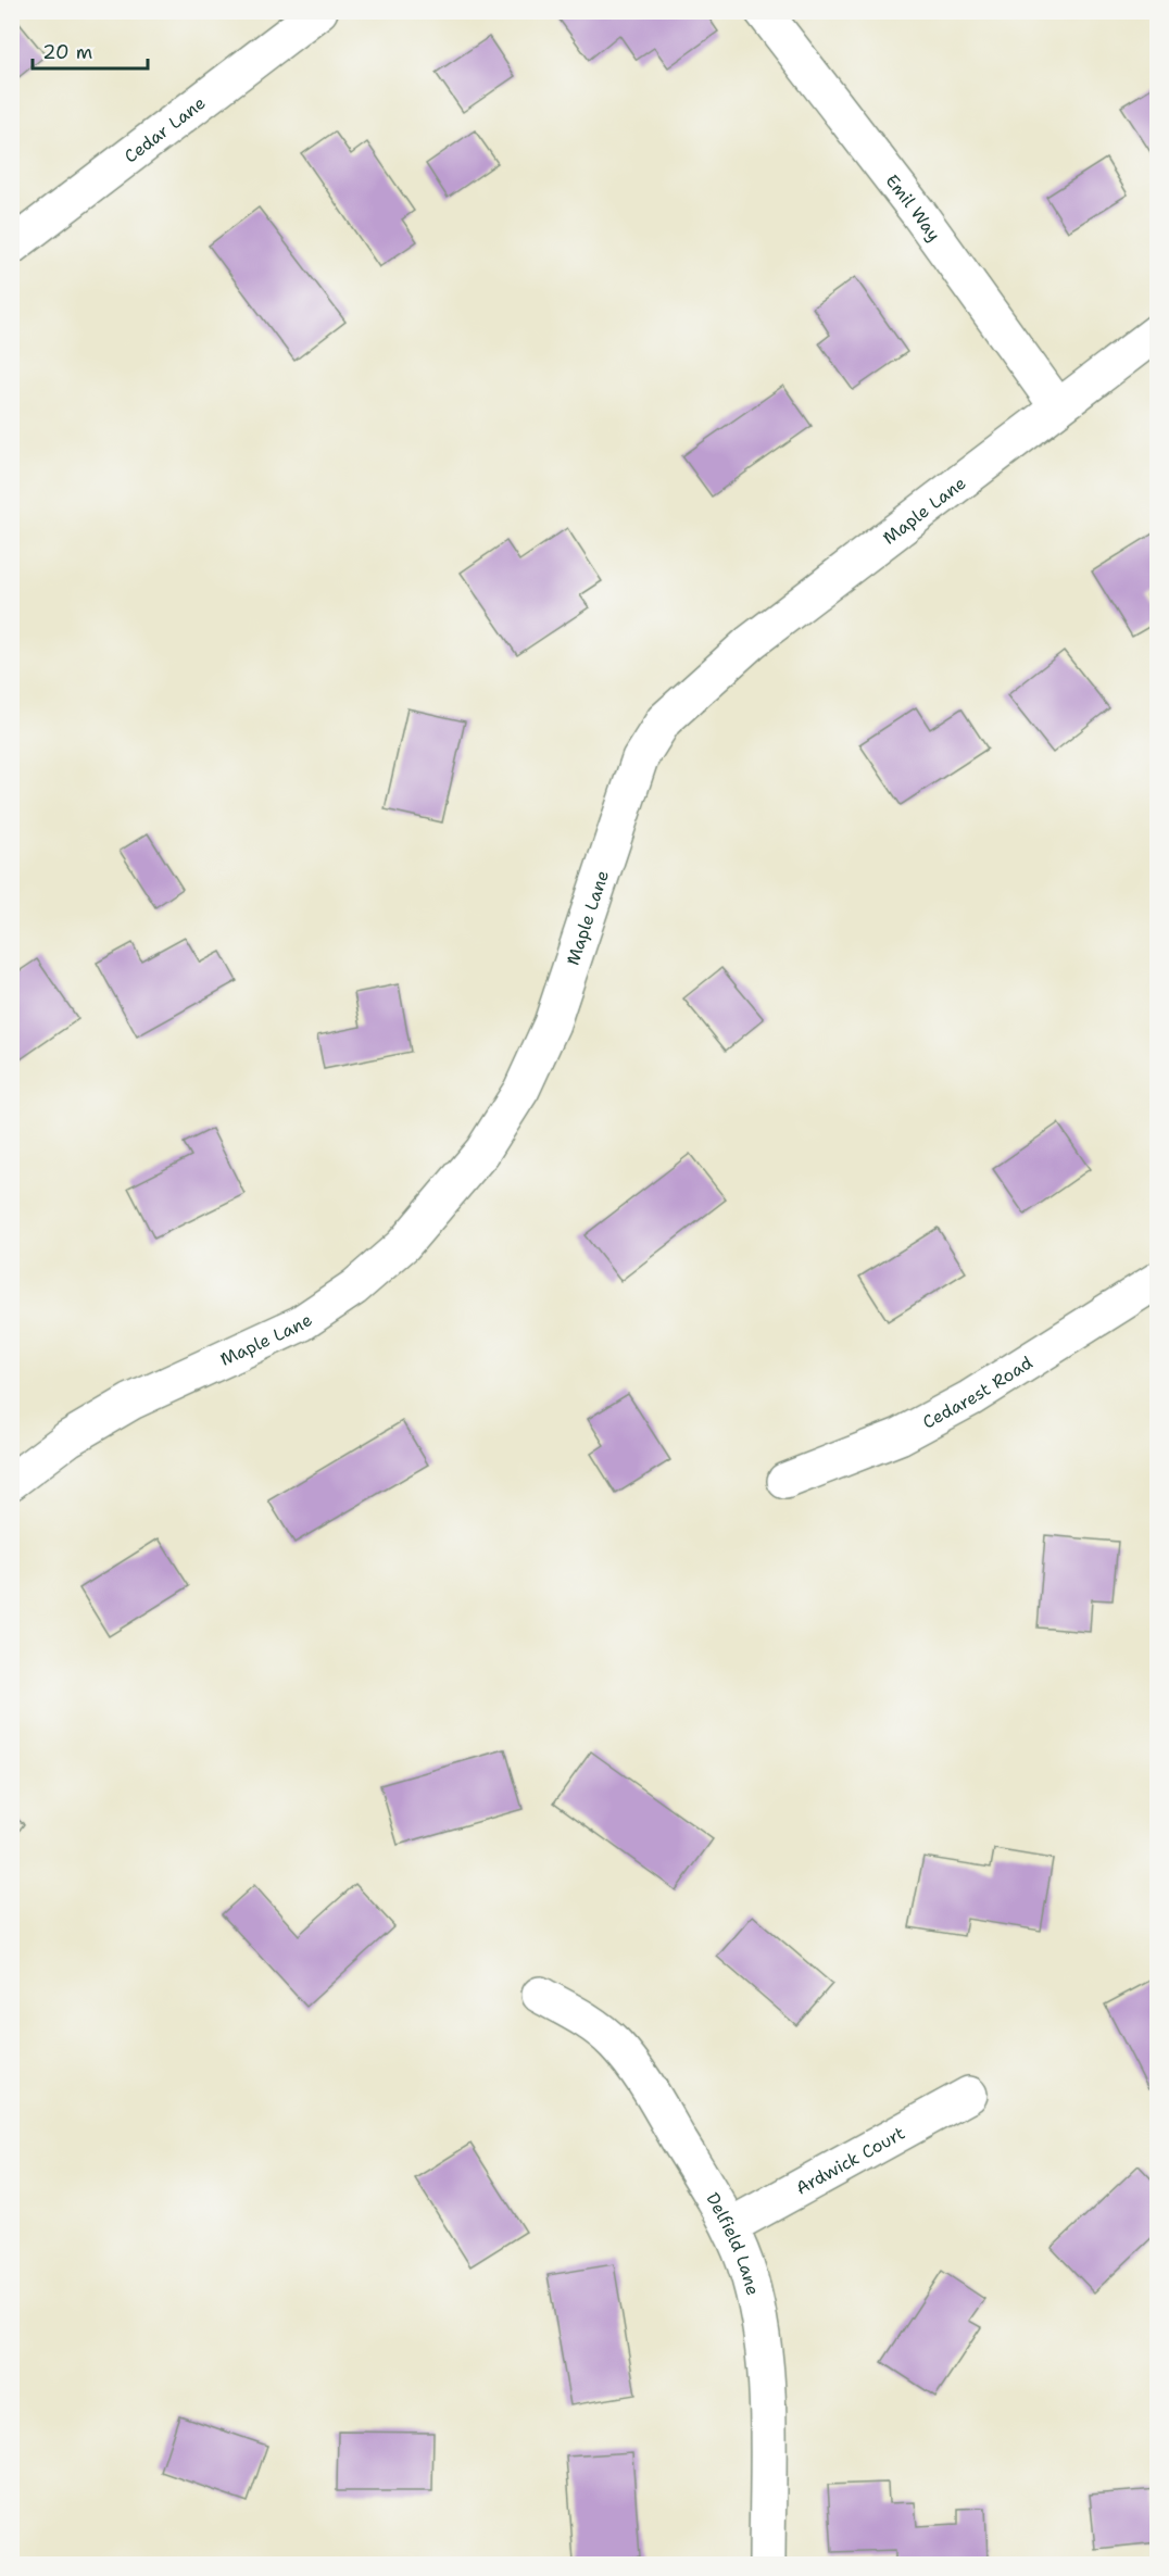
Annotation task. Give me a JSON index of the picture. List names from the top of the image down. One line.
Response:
{"streets":{"street":["Cedar Lane","Emil Way","Maple Lane","Cedarest Road","Ardwick Court","Delfield Lane"]},"crossings":[["Emil Way","Maple Lane"],["Ardwick Court","Delfield Lane"]],"scale_bar":"20 m"}
